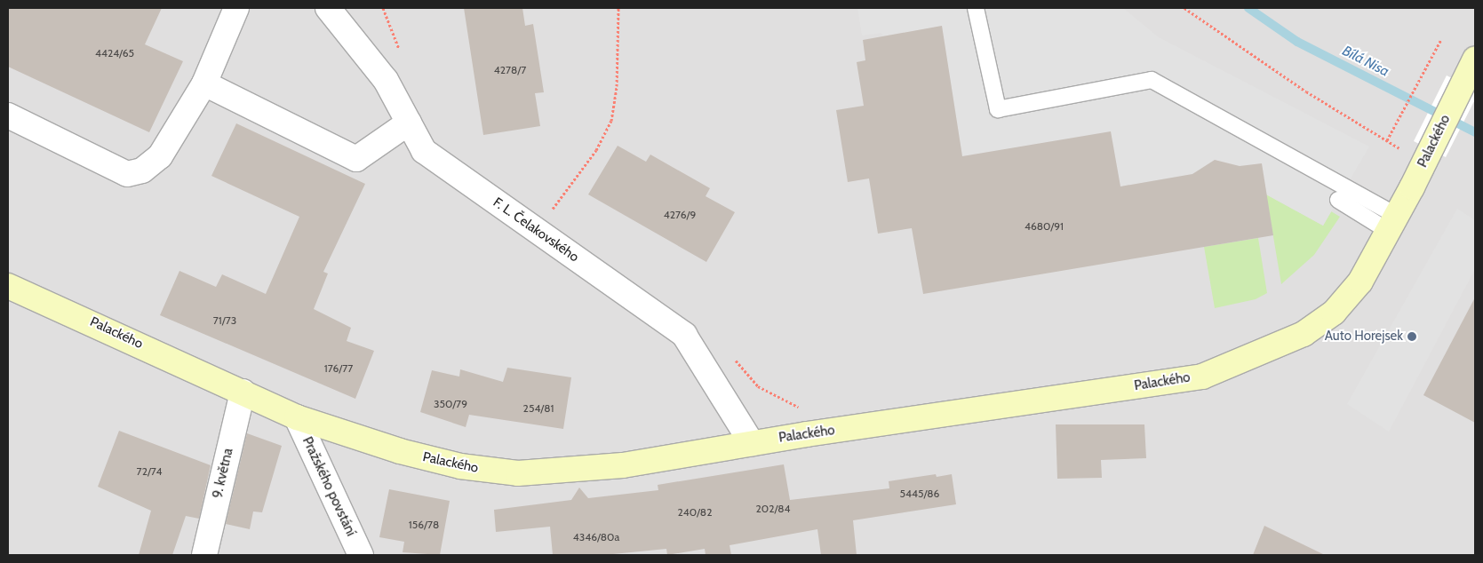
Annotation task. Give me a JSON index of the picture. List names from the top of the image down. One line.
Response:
{"streets":{"street":["Palackého","F. L. Čelakovského","9. května","Pražského povstání"]},"crossings":[["Palackého","F. L. Čelakovského"],["Palackého","9. května"],["Palackého","Pražského povstání"]],"water":["Bílá Nisa"],"places":["Auto Horejsek"],"house_numbers":["4424/65","4278/7","4276/9","4680/91","71/73","176/77","350/79","254/81","72/74","5445/86","202/84","240/82","156/78","4346/80a"]}
